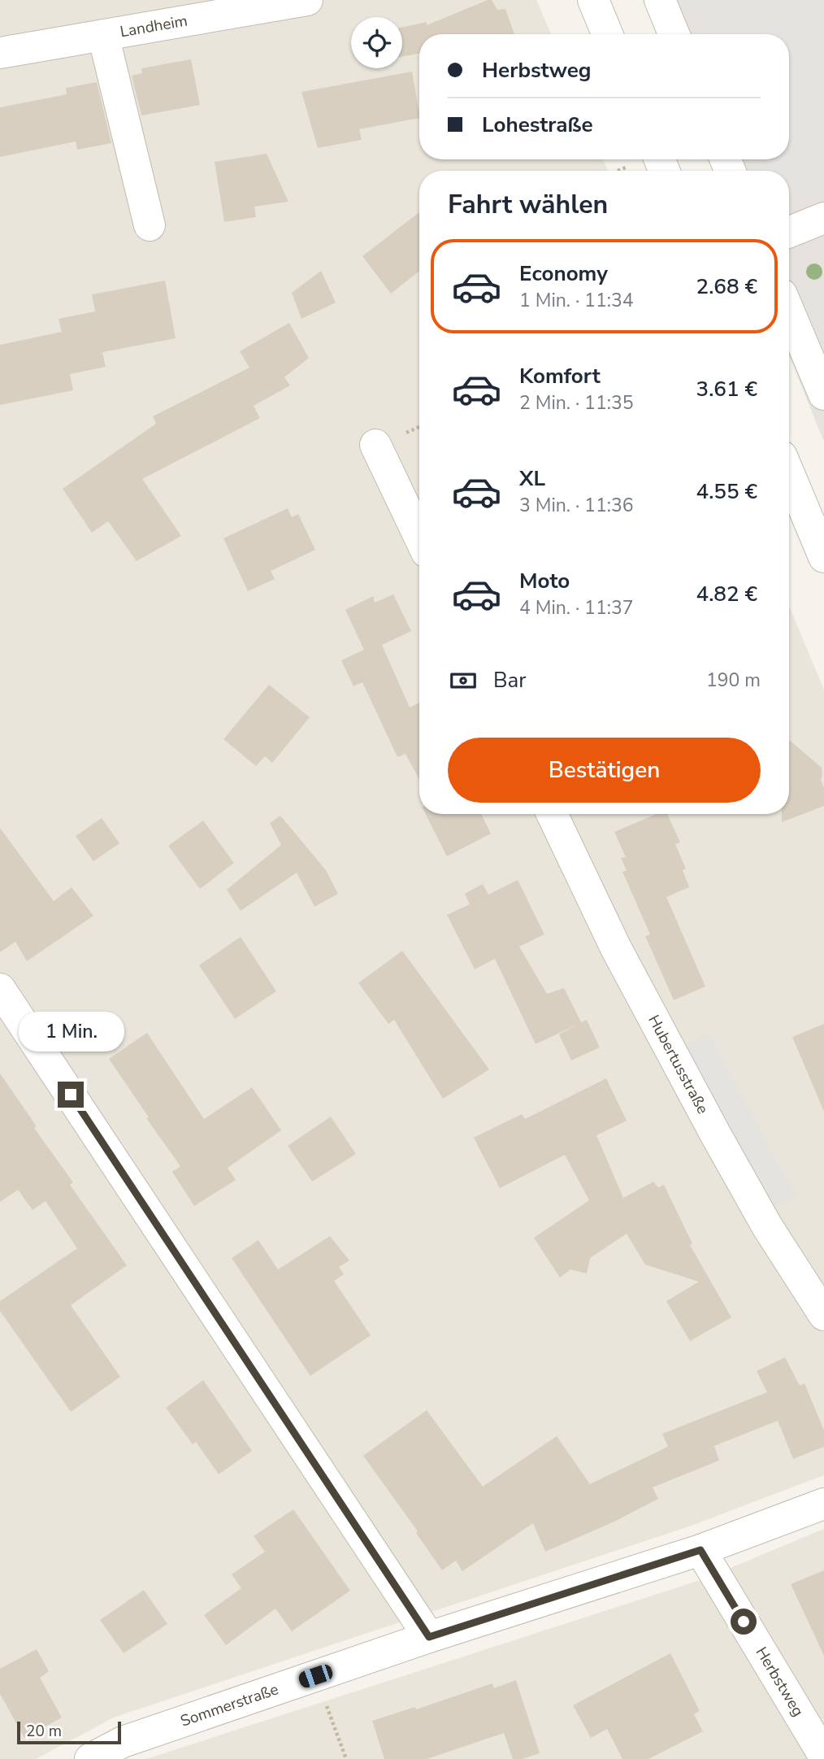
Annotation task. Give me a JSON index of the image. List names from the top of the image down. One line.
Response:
{"streets":{"street":["Landheim","Hubertusstraße","Herbstweg","Sommerstraße"]},"crossings":[["Herbstweg","Sommerstraße"]],"scale_bar":"20 m","page":{"banner":["Herbstweg","Lohestraße"],"heading":"Fahrt wählen","list":[{"name":"Economy","note":"1 Min. · 11:34","value":"2.68 €"},{"name":"Komfort","note":"2 Min. · 11:35","value":"3.61 €"},{"name":"XL","note":"3 Min. · 11:36","value":"4.55 €"},{"name":"Moto","note":"4 Min. · 11:37","value":"4.82 €"}],"pay":["Bar","190 m"],"buttons":"Bestätigen","bubble":"1 Min.","scale":"20 m"}}
